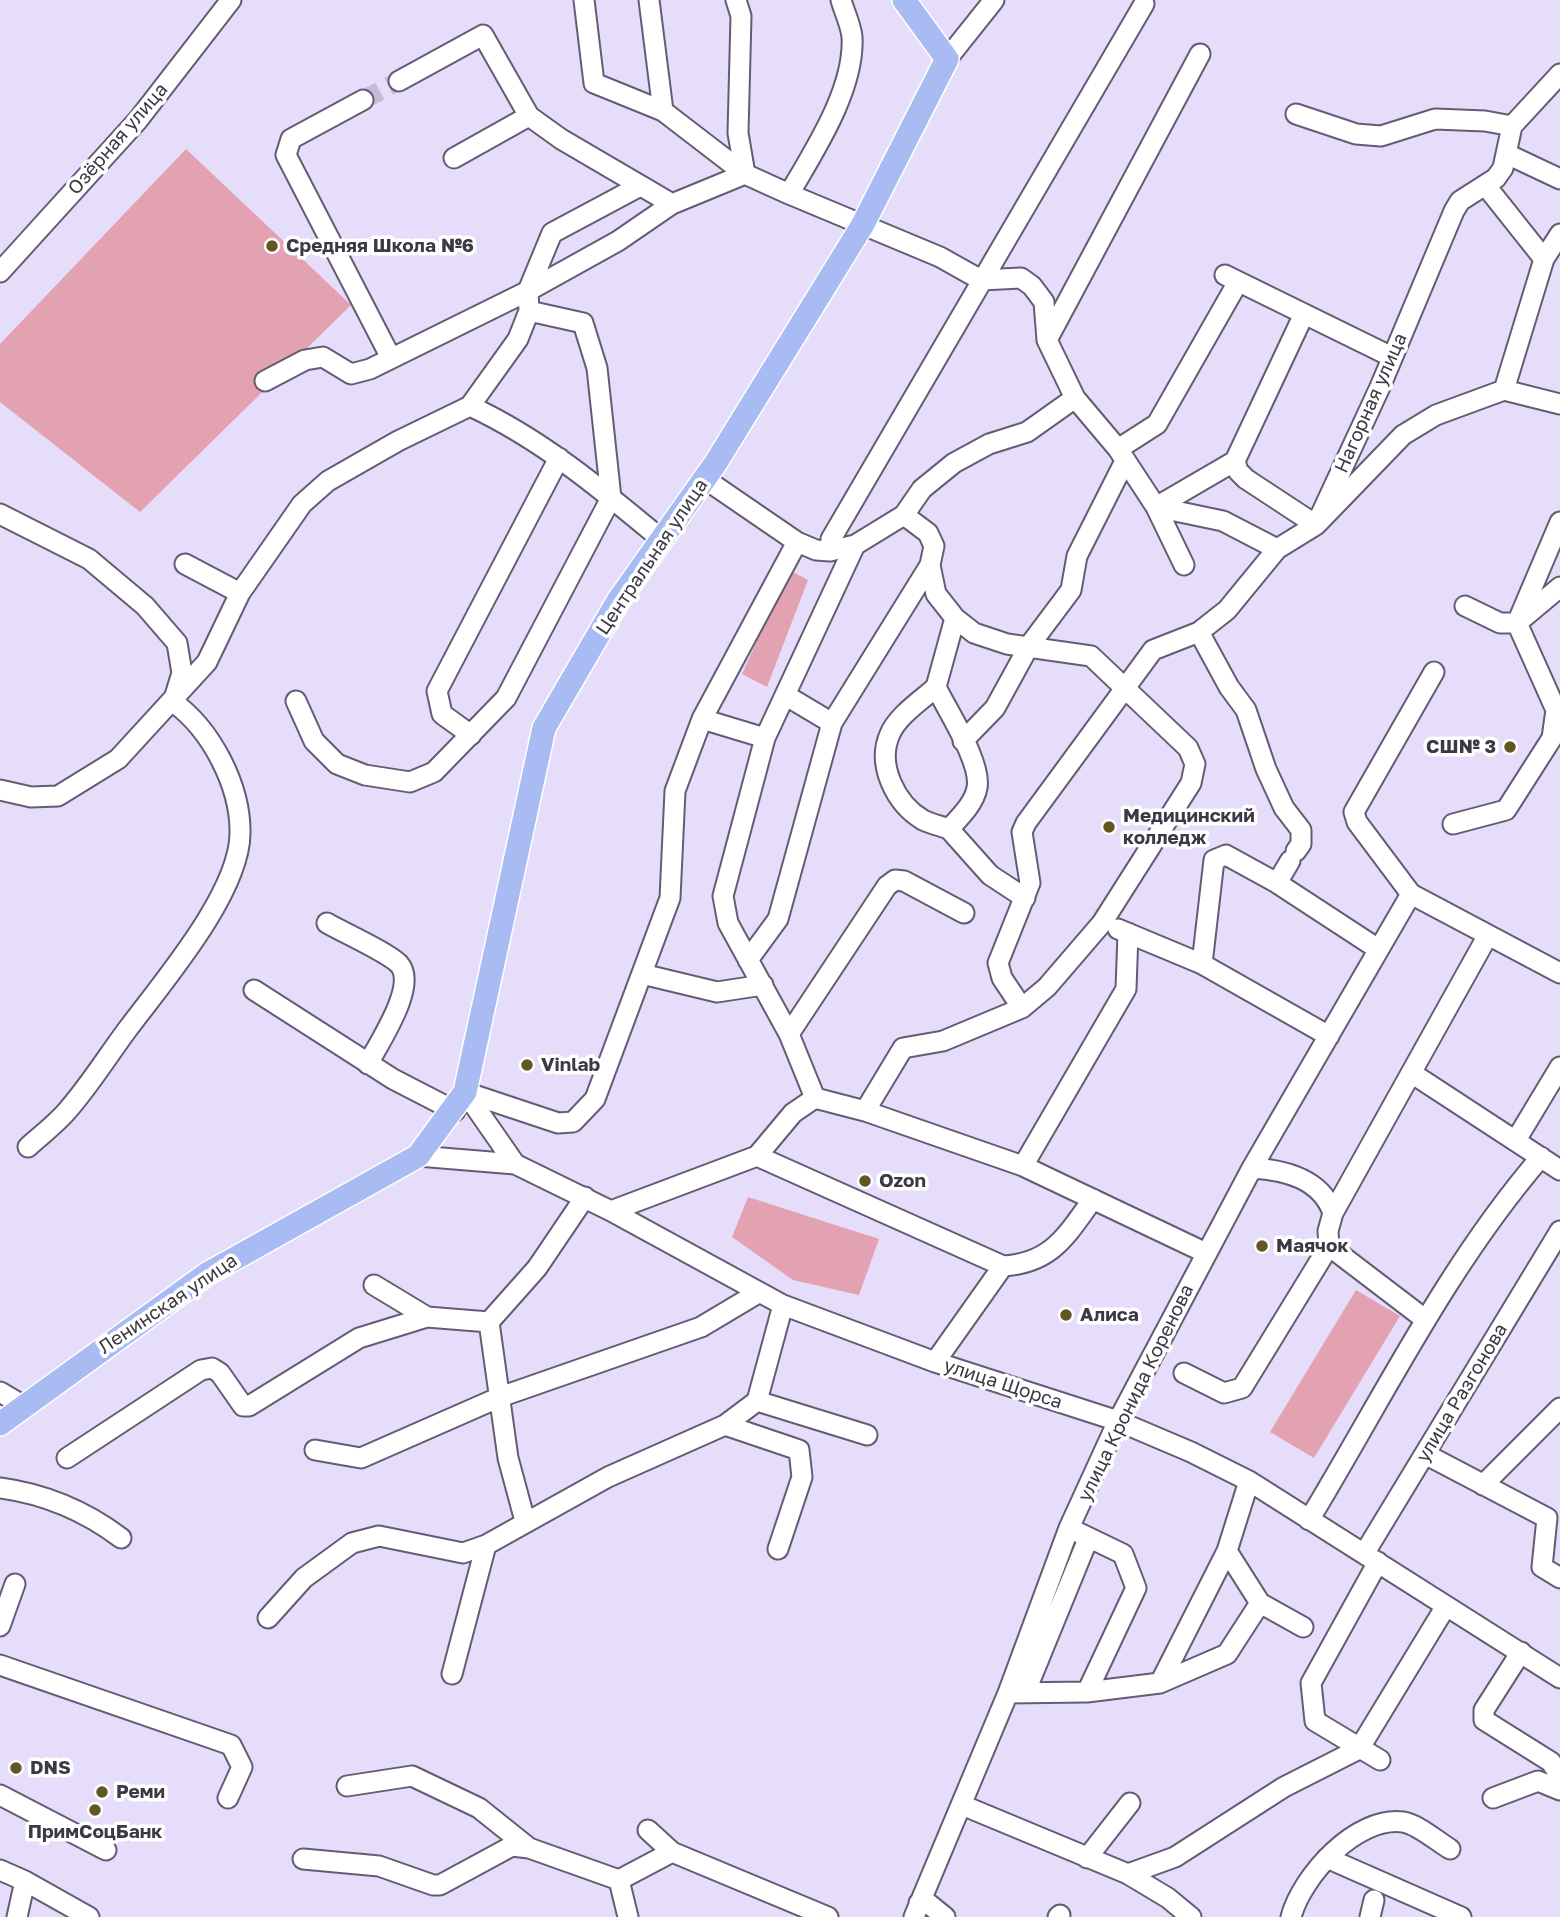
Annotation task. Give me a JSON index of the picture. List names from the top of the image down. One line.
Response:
{"streets":{"main road":["Центральная улица","Ленинская улица"],"street":["Озёрная улица","Нагорная улица","улица Щорса","улица Кронида Коренова","улица Разгонова"]},"crossings":[["Центральная улица","Ленинская улица"],["Центральная улица","улица Щорса"],["Ленинская улица","улица Щорса"],["улица Щорса","улица Кронида Коренова"],["улица Щорса","улица Разгонова"]],"places":["Средняя Школа №6","СШ№ 3","Медицинский колледж","Vinlab","Ozon","Маячок","Алиса","DNS","Реми","ПримСоцБанк"]}
